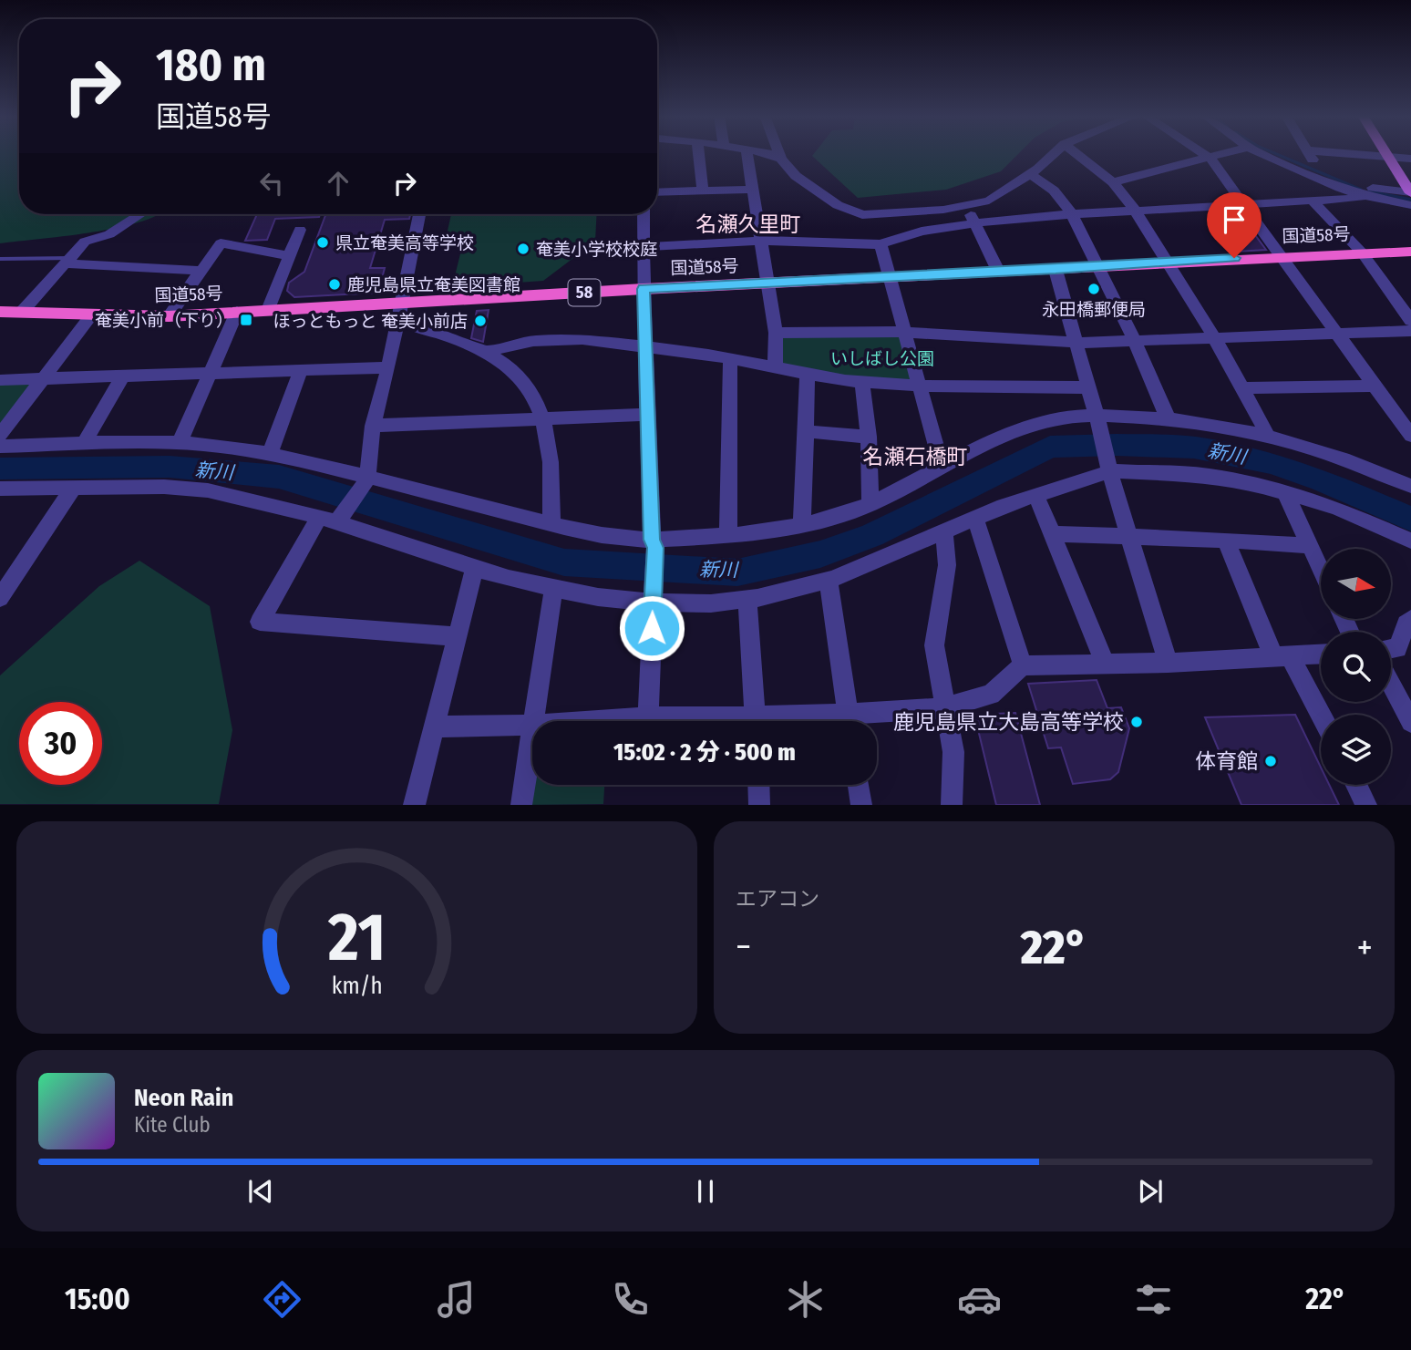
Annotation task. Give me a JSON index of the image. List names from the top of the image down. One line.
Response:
{"streets":{"highway":["国道58号","58"]},"districts":["名瀬久里町","名瀬石橋町"],"water":["新川"],"parks":["いしばし公園"],"places":{"other":["県立奄美高等学校","奄美小学校校庭","鹿児島県立奄美図書館","永田橋郵便局","ほっともっと 奄美小前店","鹿児島県立大島高等学校","体育館"],"transit":["奄美小前（下り）"]},"north":"right","page":{"turn":["180 m","国道58号"],"limit":"30","trip":"15:02 · 2 分 · 500 m","tile":"エアコン","heat":["−","22°","+"],"song":["Neon Rain","Kite Club"],"tabs":["15:00","22°"],"gauge":["21","km/h"]}}
